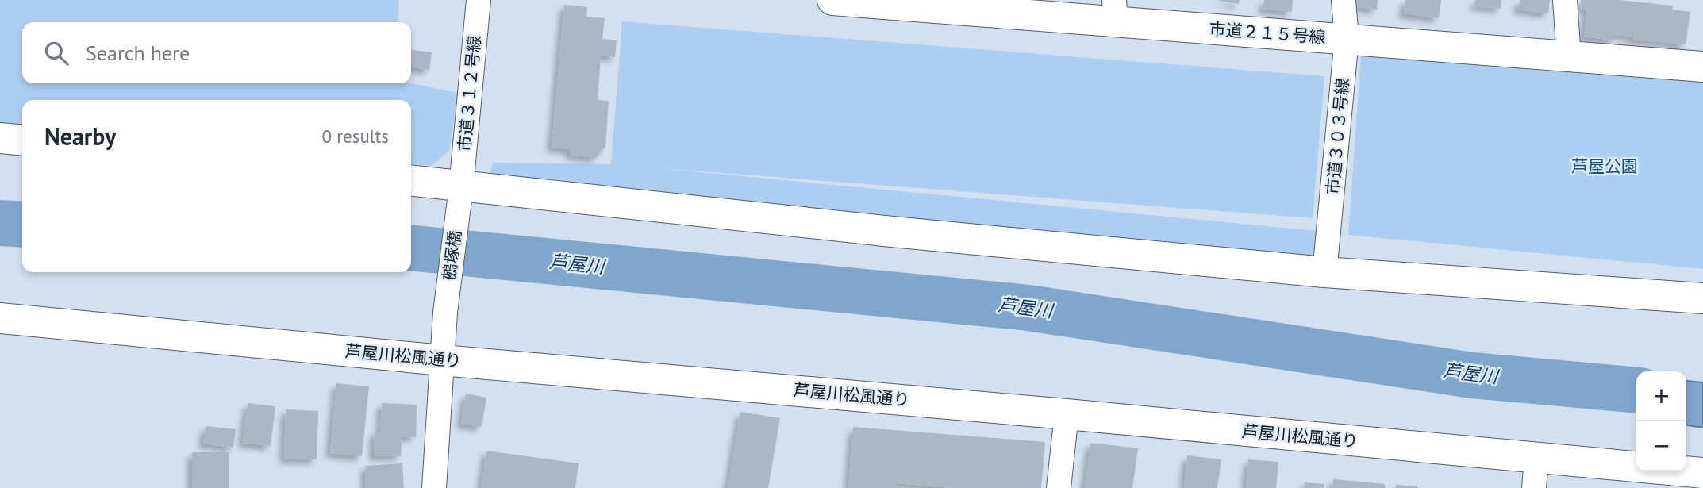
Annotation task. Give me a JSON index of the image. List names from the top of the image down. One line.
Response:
{"streets":{"street":["市道２１５号線","市道３１２号線","市道３０３号線","鵺塚橋","芦屋川松風通り"]},"crossings":[["市道２１５号線","市道３０３号線"],["市道３１２号線","鵺塚橋"],["鵺塚橋","芦屋川松風通り"]],"water":["芦屋川"],"parks":["芦屋公園"],"page":{"search":"Search here","heading":["Nearby","0 results"],"map_buttons":["+","−"]}}
